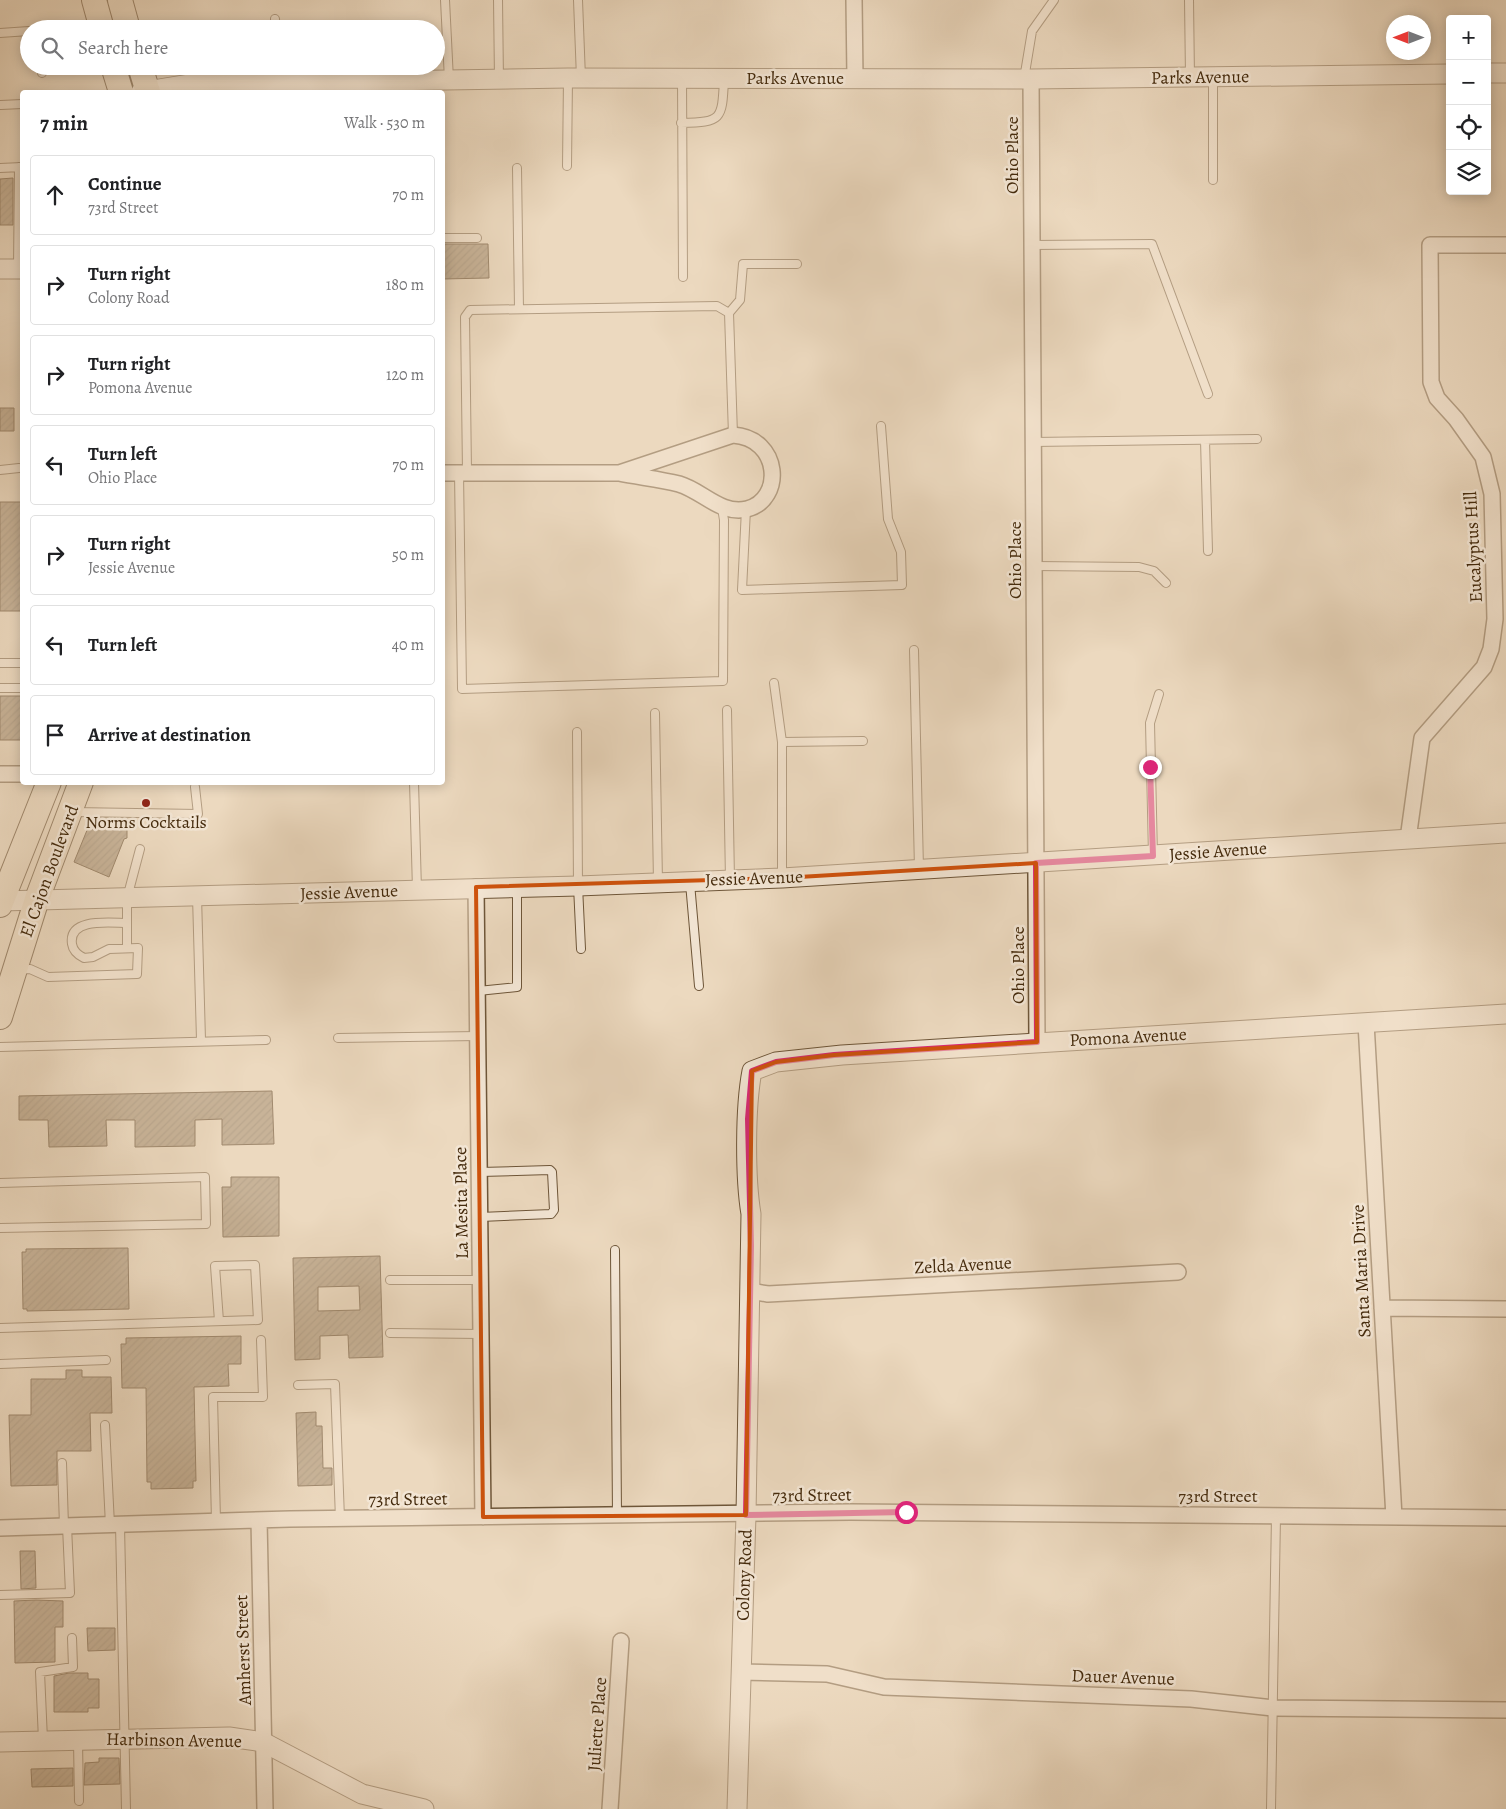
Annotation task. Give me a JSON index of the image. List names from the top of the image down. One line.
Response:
{"streets":{"main road":["El Cajon Boulevard"],"street":["Parks Avenue","Ohio Place","Eucalyptus Hill","Jessie Avenue","Pomona Avenue","La Mesita Place","Zelda Avenue","Santa Maria Drive","73rd Street","Colony Road","Amherst Street","Dauer Avenue","Juliette Place","Harbinson Avenue"]},"crossings":[["Parks Avenue","Ohio Place"],["Ohio Place","Jessie Avenue"],["Ohio Place","Pomona Avenue"],["Eucalyptus Hill","Jessie Avenue"],["Jessie Avenue","El Cajon Boulevard"],["Jessie Avenue","La Mesita Place"],["Pomona Avenue","Santa Maria Drive"],["Pomona Avenue","Colony Road"],["La Mesita Place","73rd Street"],["Zelda Avenue","Colony Road"],["Santa Maria Drive","73rd Street"],["73rd Street","Colony Road"],["73rd Street","Amherst Street"],["Colony Road","Dauer Avenue"],["Amherst Street","Harbinson Avenue"]],"places":["Norms Cocktails"],"north":"left","page":{"map_buttons":["+","−"],"search":"Search here","heading":["7 min","Walk · 530 m"],"list":[["Continue","73rd Street","70 m"],["Turn right","Colony Road","180 m"],["Turn right","Pomona Avenue","120 m"],["Turn left","Ohio Place","70 m"],["Turn right","Jessie Avenue","50 m"],["Turn left","40 m"],"Arrive at destination"]}}
